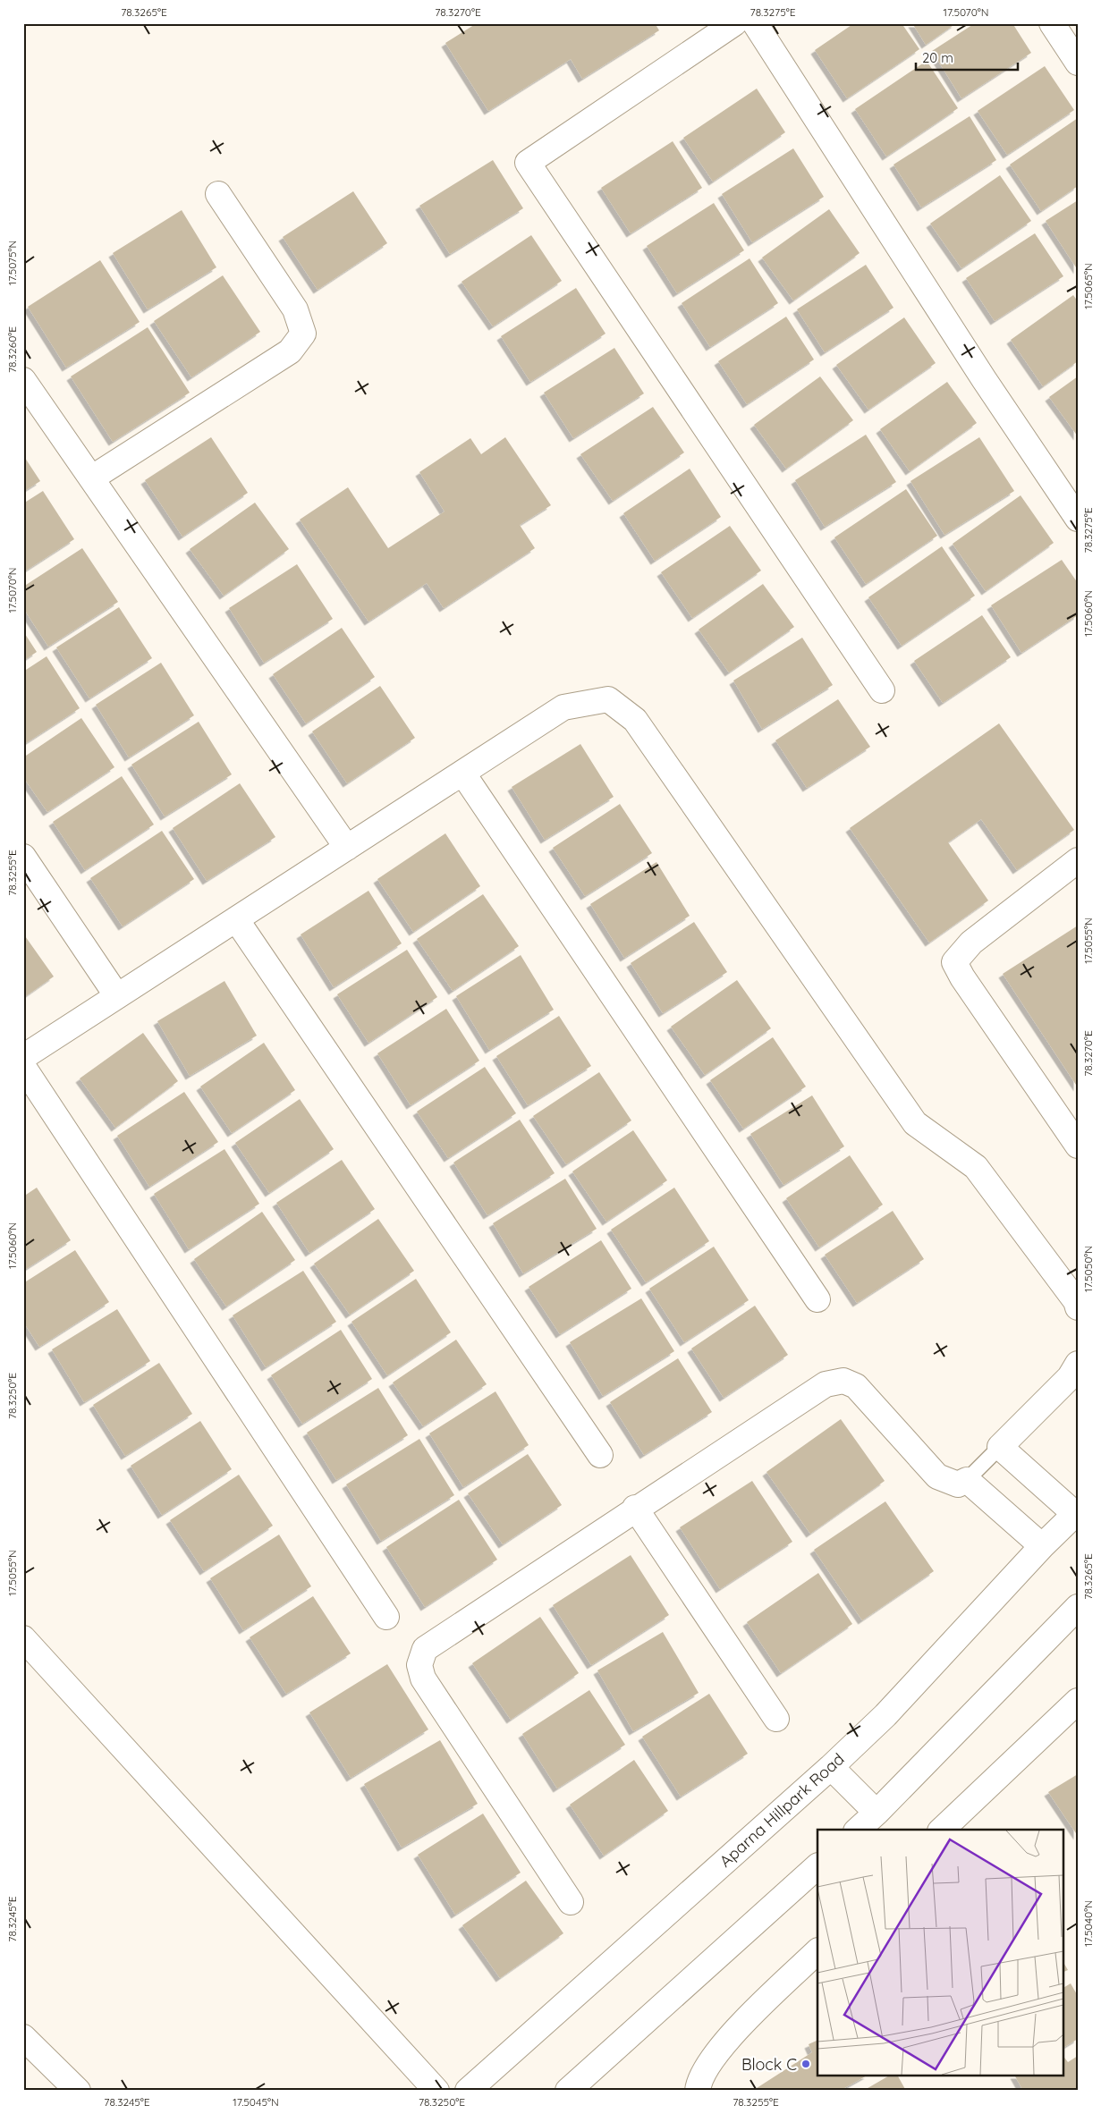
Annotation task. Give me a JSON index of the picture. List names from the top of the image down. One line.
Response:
{"streets":{"street":["Aparna Hillpark Road"]},"places":["Block C"],"scale_bar":"20 m","coordinates":["78.3265°E","78.3270°E","78.3275°E","17.5070°N","17.5075°N","17.5065°N","78.3260°E","17.5060°N","78.3255°E","17.5055°N","17.5050°N","78.3250°E","78.3245°E","17.5040°N","17.5045°N"]}
